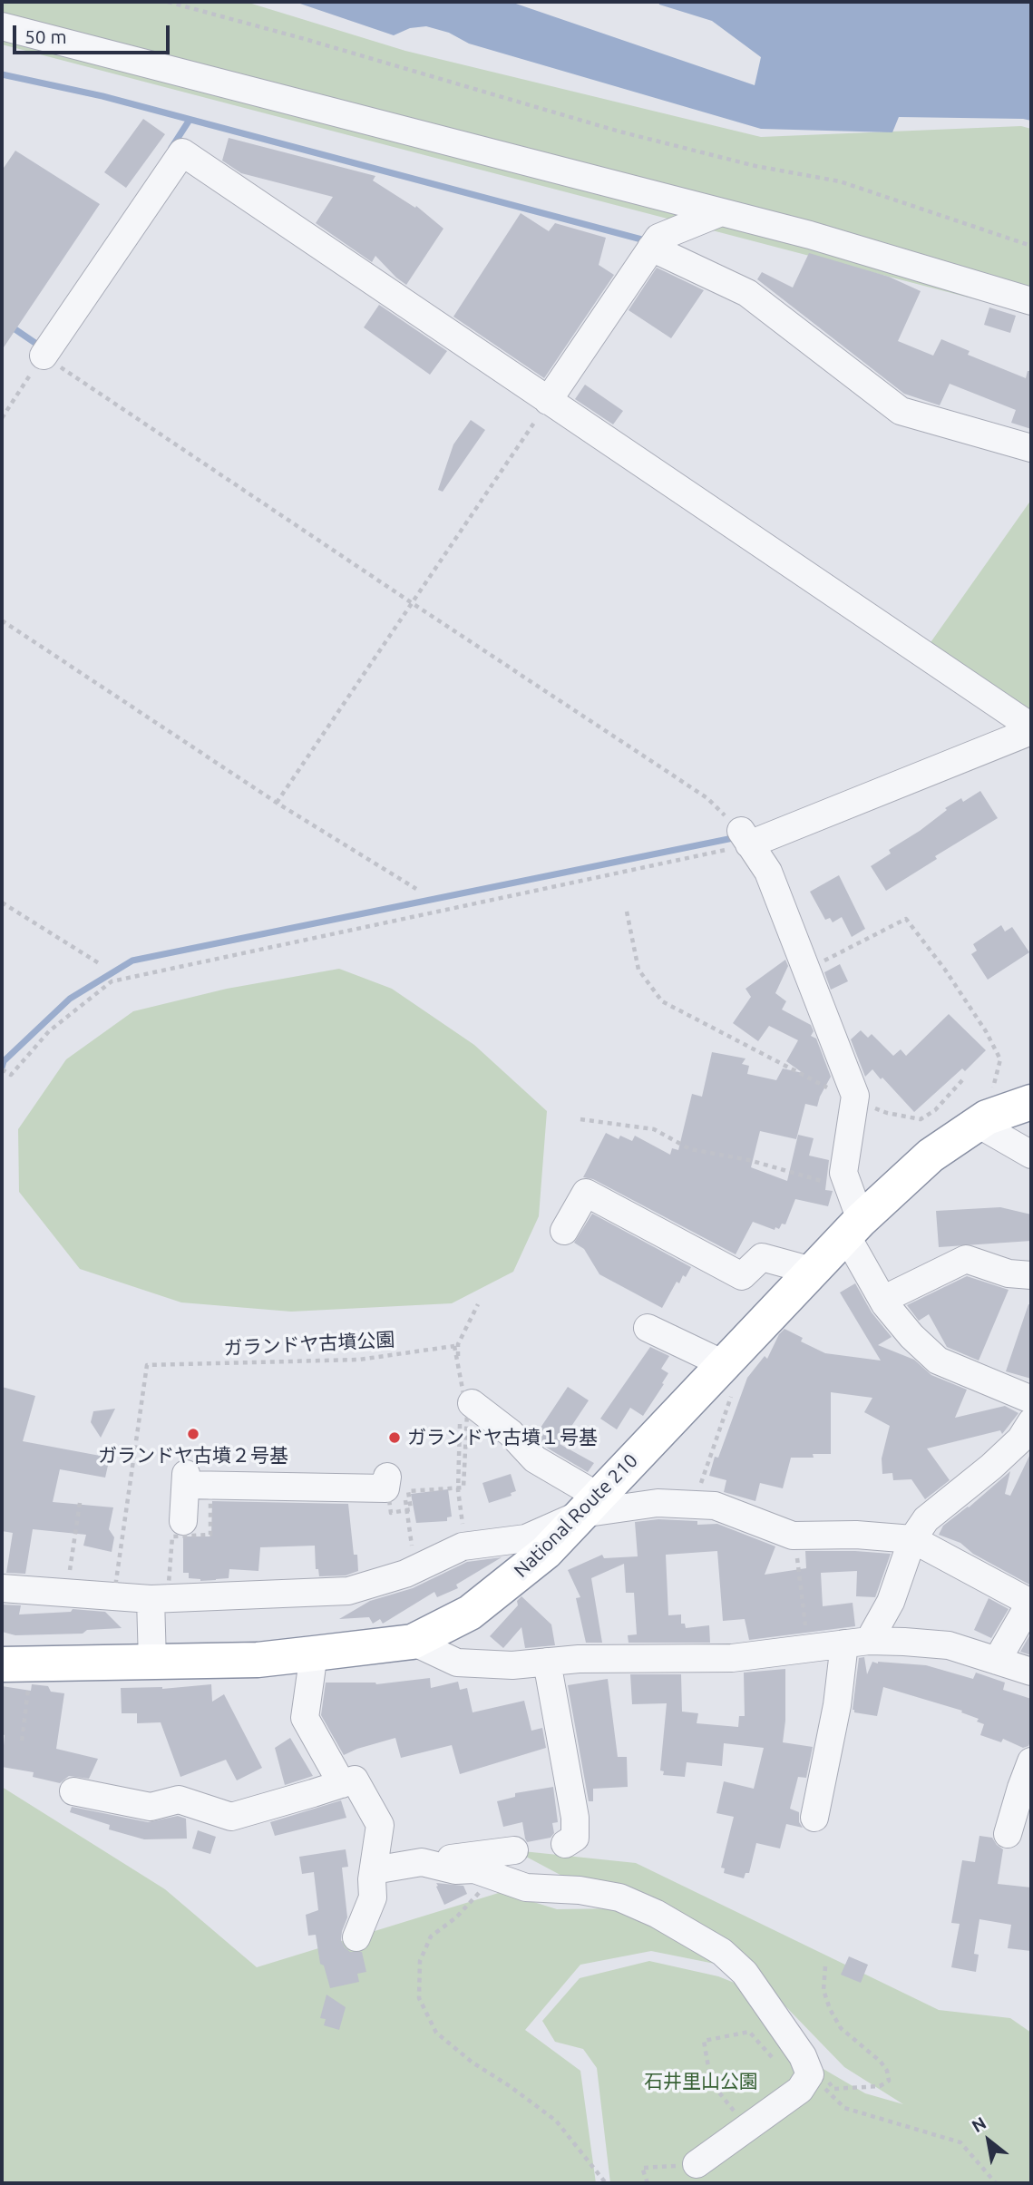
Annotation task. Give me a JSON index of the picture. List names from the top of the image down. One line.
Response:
{"streets":{"highway":["National Route 210"],"path":["ガランドヤ古墳公園"]},"parks":["石井里山公園"],"places":["ガランドヤ古墳２号基","ガランドヤ古墳１号基"],"scale_bar":"50 m","north":"top left"}
